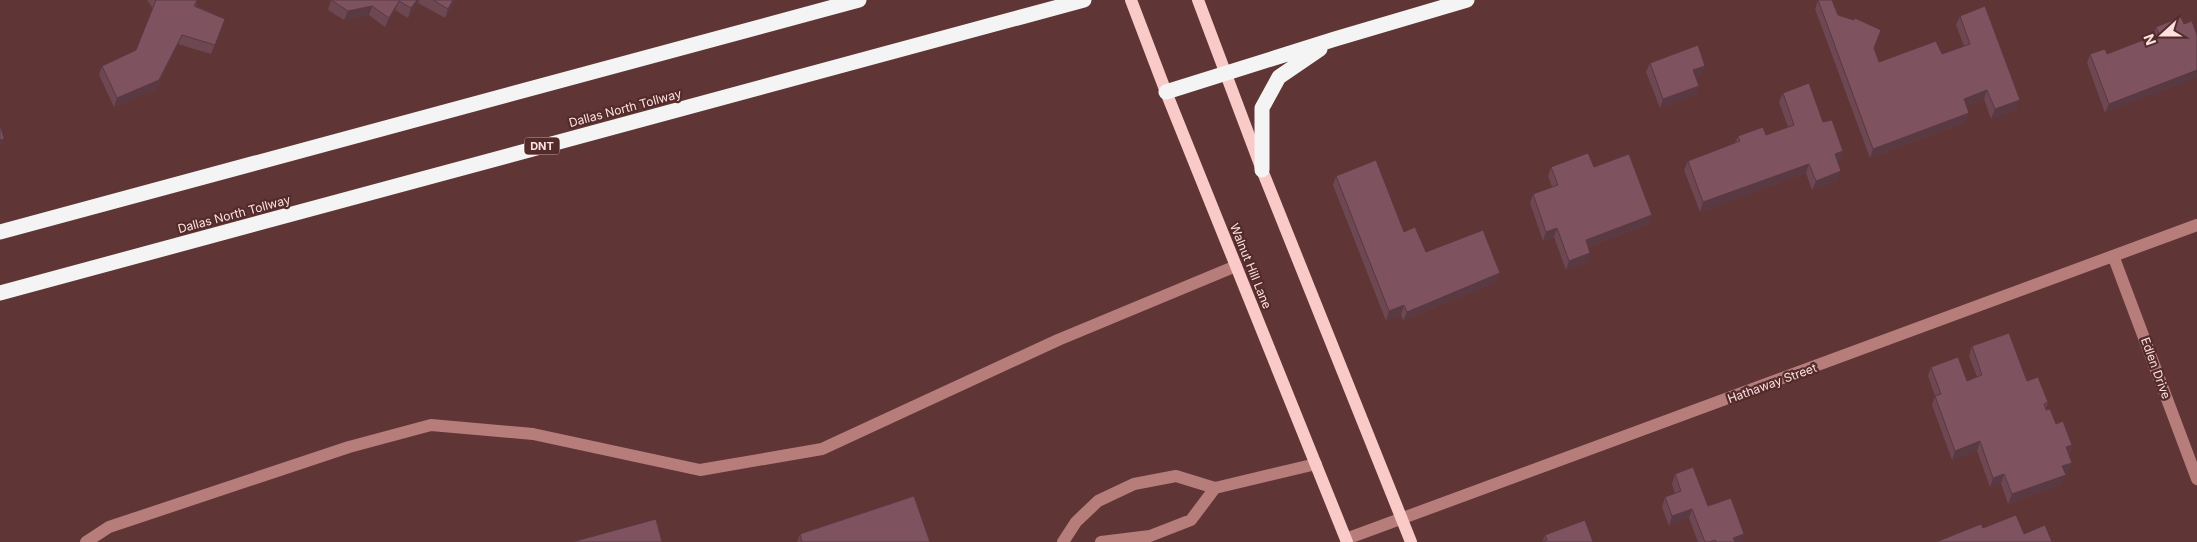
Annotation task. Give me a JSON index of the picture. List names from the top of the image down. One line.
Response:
{"streets":{"highway":["Dallas North Tollway","DNT"],"main road":["Walnut Hill Lane"],"street":["Edlen Drive","Hathaway Street"]},"crossings":[["Walnut Hill Lane","Hathaway Street"],["Edlen Drive","Hathaway Street"]],"north":"left"}
